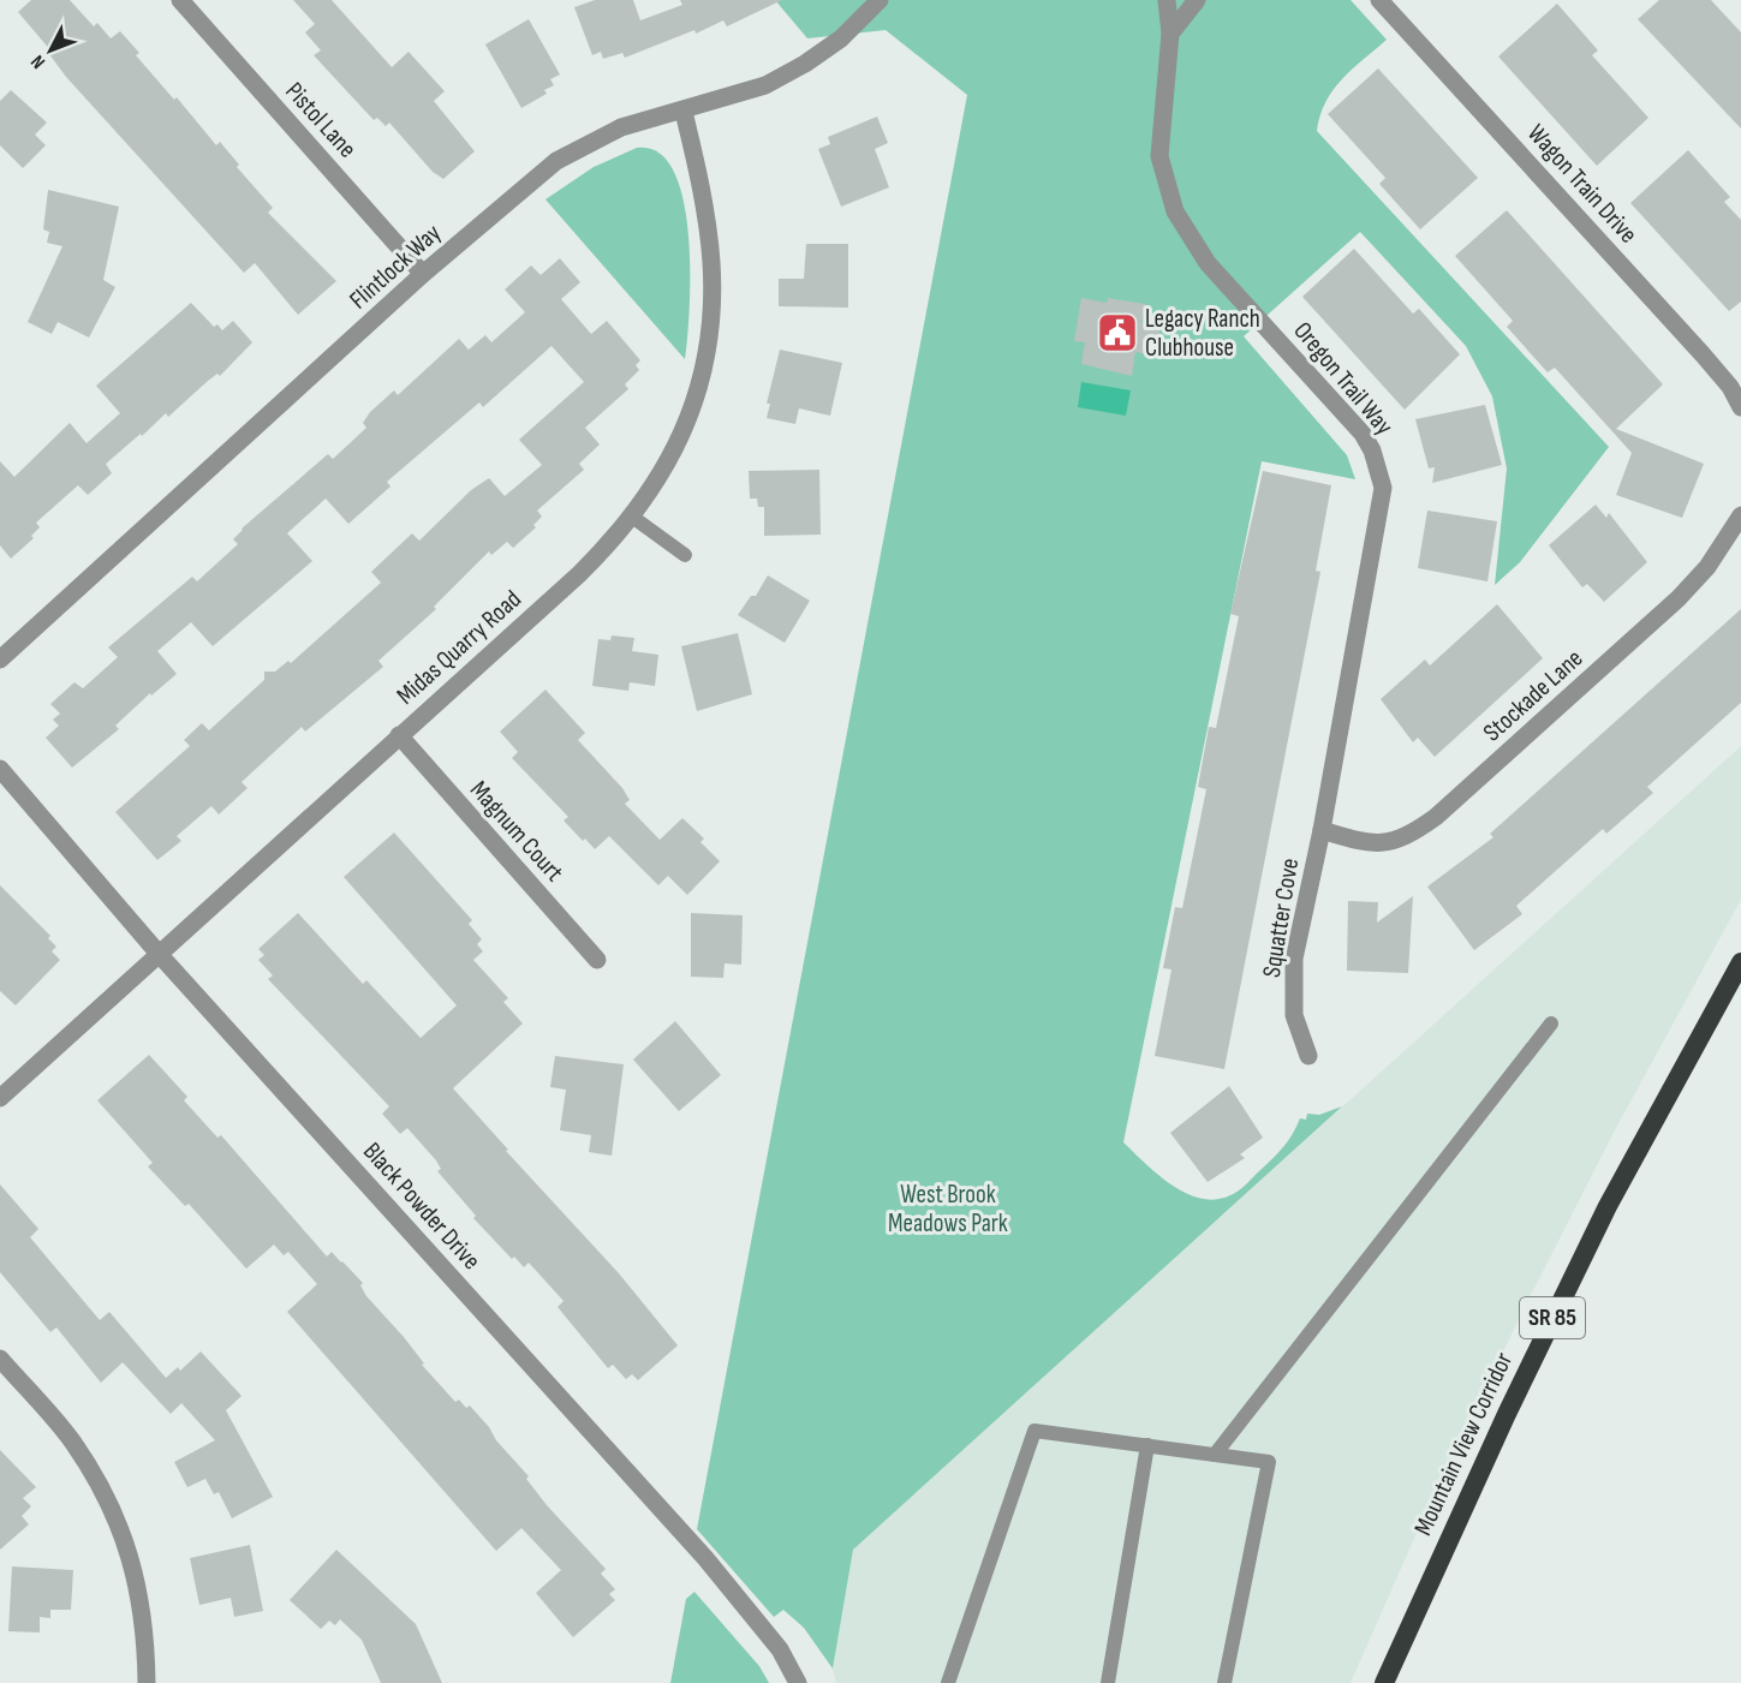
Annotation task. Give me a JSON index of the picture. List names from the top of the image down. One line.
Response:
{"streets":{"highway":["SR 85","Mountain View Corridor"],"street":["Pistol Lane","Wagon Train Drive","Flintlock Way","Oregon Trail Way","Midas Quarry Road","Stockade Lane","Magnum Court","Squatter Cove","Black Powder Drive"]},"crossings":[["Pistol Lane","Flintlock Way"],["Flintlock Way","Midas Quarry Road"],["Oregon Trail Way","Stockade Lane"],["Oregon Trail Way","Squatter Cove"],["Midas Quarry Road","Magnum Court"],["Midas Quarry Road","Black Powder Drive"],["Stockade Lane","Squatter Cove"]],"parks":["West Brook Meadows Park"],"places":{"public building":["Legacy Ranch Clubhouse"]},"north":"bottom left"}
